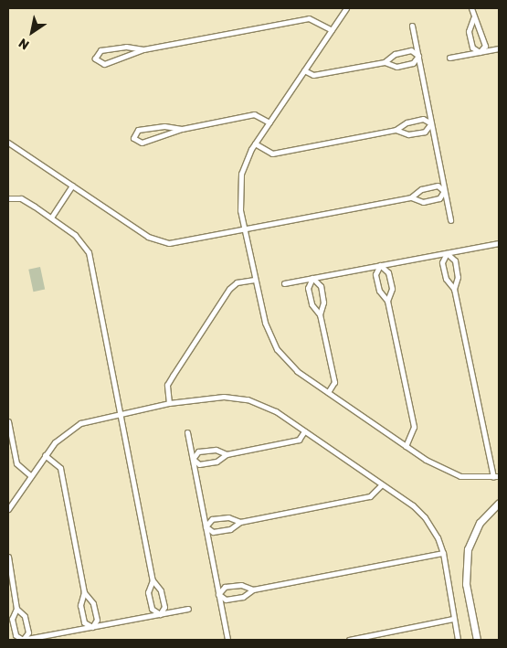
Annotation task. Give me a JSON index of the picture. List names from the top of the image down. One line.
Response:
{"north":"bottom left"}
